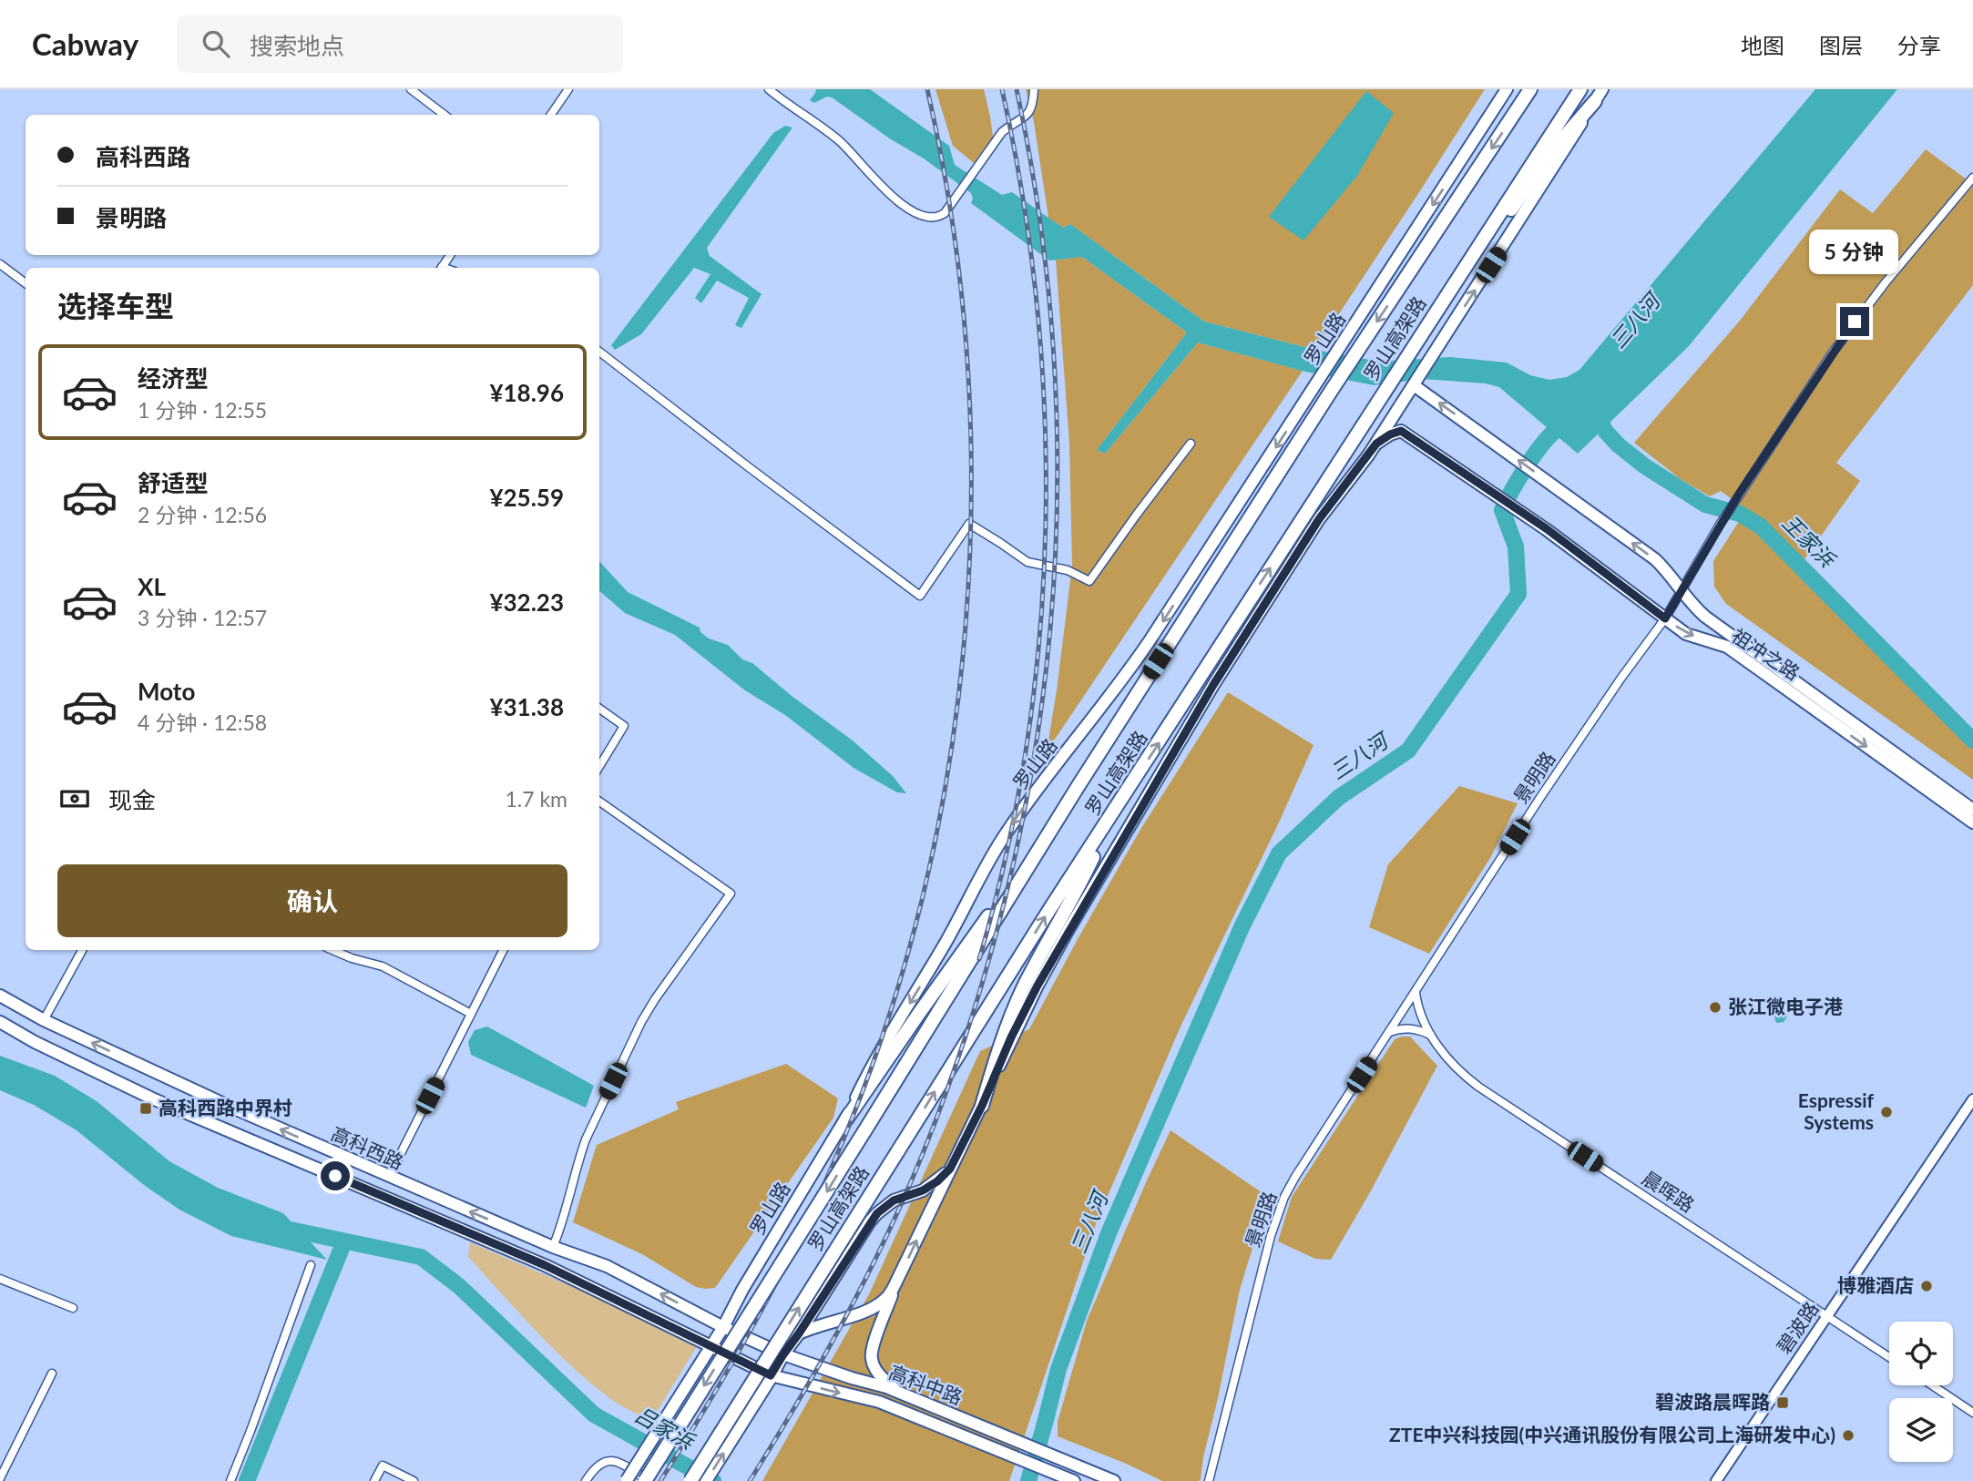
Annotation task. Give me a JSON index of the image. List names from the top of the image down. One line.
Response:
{"streets":{"highway":["罗山高架路"],"main road":["罗山路","祖冲之路","高科西路","高科中路"],"street":["景明路","晨晖路","碧波路"]},"crossings":[["罗山路","高科西路"],["罗山路","高科中路"],["祖冲之路","景明路"],["景明路","晨晖路"],["高科西路","高科中路"],["晨晖路","碧波路"]],"water":["三八河","王家浜","吕家浜"],"places":{"other":["张江微电子港","Espressif Systems","博雅酒店","ZTE中兴科技园(中兴通讯股份有限公司上海研发中心)"],"transit":["高科西路中界村","碧波路晨晖路"]},"page":{"header":"Cabway","search":"搜索地点","nav":["地图","图层","分享"],"banner":["高科西路","景明路"],"bubble":"5 分钟","heading":"选择车型","list":[{"name":"经济型","note":"1 分钟 · 12:55","value":"¥18.96"},{"name":"舒适型","note":"2 分钟 · 12:56","value":"¥25.59"},{"name":"XL","note":"3 分钟 · 12:57","value":"¥32.23"},{"name":"Moto","note":"4 分钟 · 12:58","value":"¥31.38"}],"pay":["现金","1.7 km"],"buttons":"确认"}}
